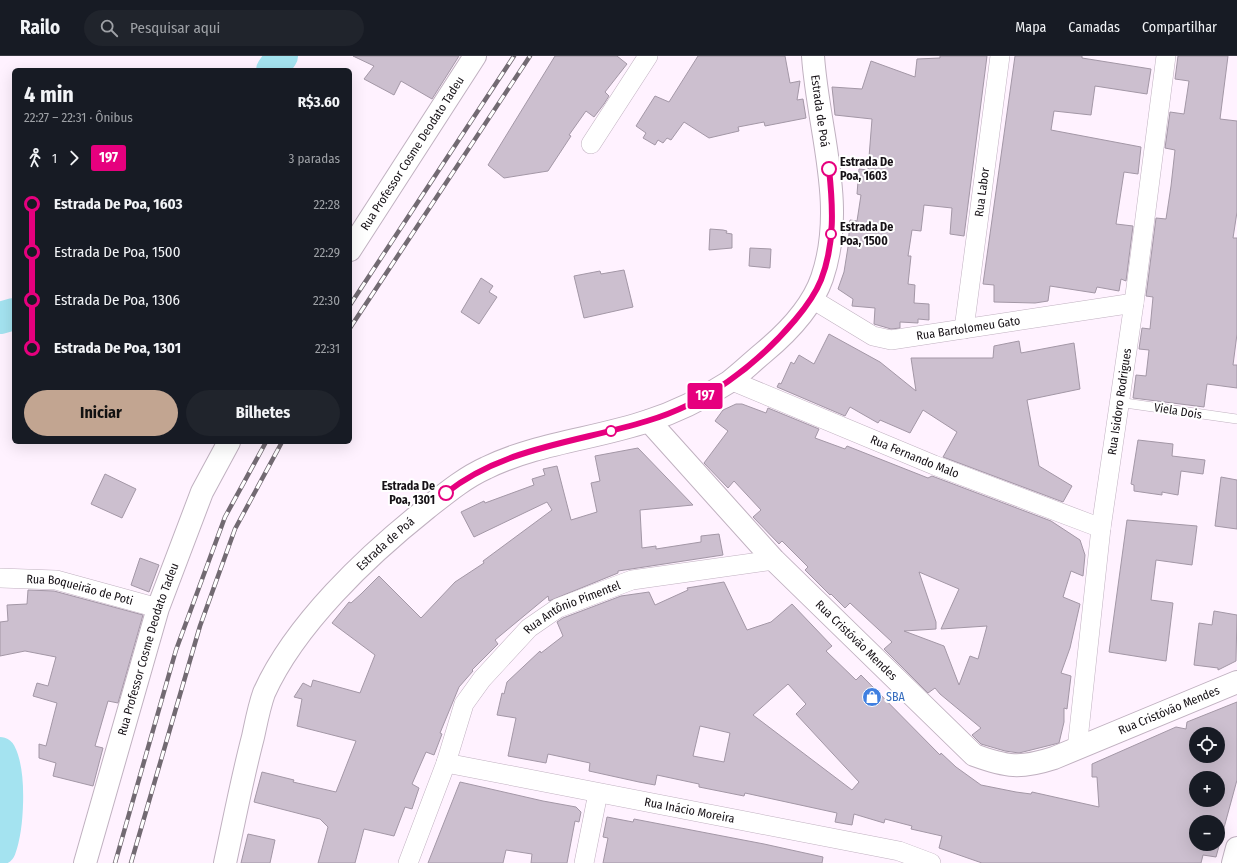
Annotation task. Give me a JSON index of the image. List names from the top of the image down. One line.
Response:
{"streets":{"main road":["Estrada de Poá","Rua Professor Cosme Deodato Tadeu","Rua Cristóvão Mendes"],"street":["Rua Labor","Rua Bartolomeu Gato","Rua Isidoro Rodrigues","Rua Fernando Malo","Rua Boqueirão de Poti","Rua Antônio Pimentel","Rua Inácio Moreira"],"lane":["Viela Dois"]},"crossings":[["Estrada de Poá","Rua Bartolomeu Gato"],["Estrada de Poá","Rua Fernando Malo"],["Estrada de Poá","Rua Cristóvão Mendes"],["Rua Professor Cosme Deodato Tadeu","Rua Boqueirão de Poti"],["Rua Labor","Rua Bartolomeu Gato"],["Rua Bartolomeu Gato","Rua Isidoro Rodrigues"],["Rua Isidoro Rodrigues","Viela Dois"],["Rua Isidoro Rodrigues","Rua Fernando Malo"],["Rua Isidoro Rodrigues","Rua Cristóvão Mendes"],["Rua Antônio Pimentel","Rua Cristóvão Mendes"],["Rua Antônio Pimentel","Rua Inácio Moreira"]],"places":{"other":["Estrada De Poa, 1603","Estrada De Poa, 1500","Estrada De Poa, 1301"],"shop":["SBA"]},"lines":["bus line 197"],"page":{"header":"Railo","search":"Pesquisar aqui","nav":["Mapa","Camadas","Compartilhar"],"on_map":"197","heading":["4 min","22:27 – 22:31 · Ônibus","R$3.60"],"legs":["1","197","3 paradas"],"list":[{"name":"Estrada De Poa, 1603","value":"22:28"},{"name":"Estrada De Poa, 1500","value":"22:29"},{"name":"Estrada De Poa, 1306","value":"22:30"},{"name":"Estrada De Poa, 1301","value":"22:31"}],"buttons":["Iniciar","Bilhetes"],"map_buttons":["+","−"]}}
